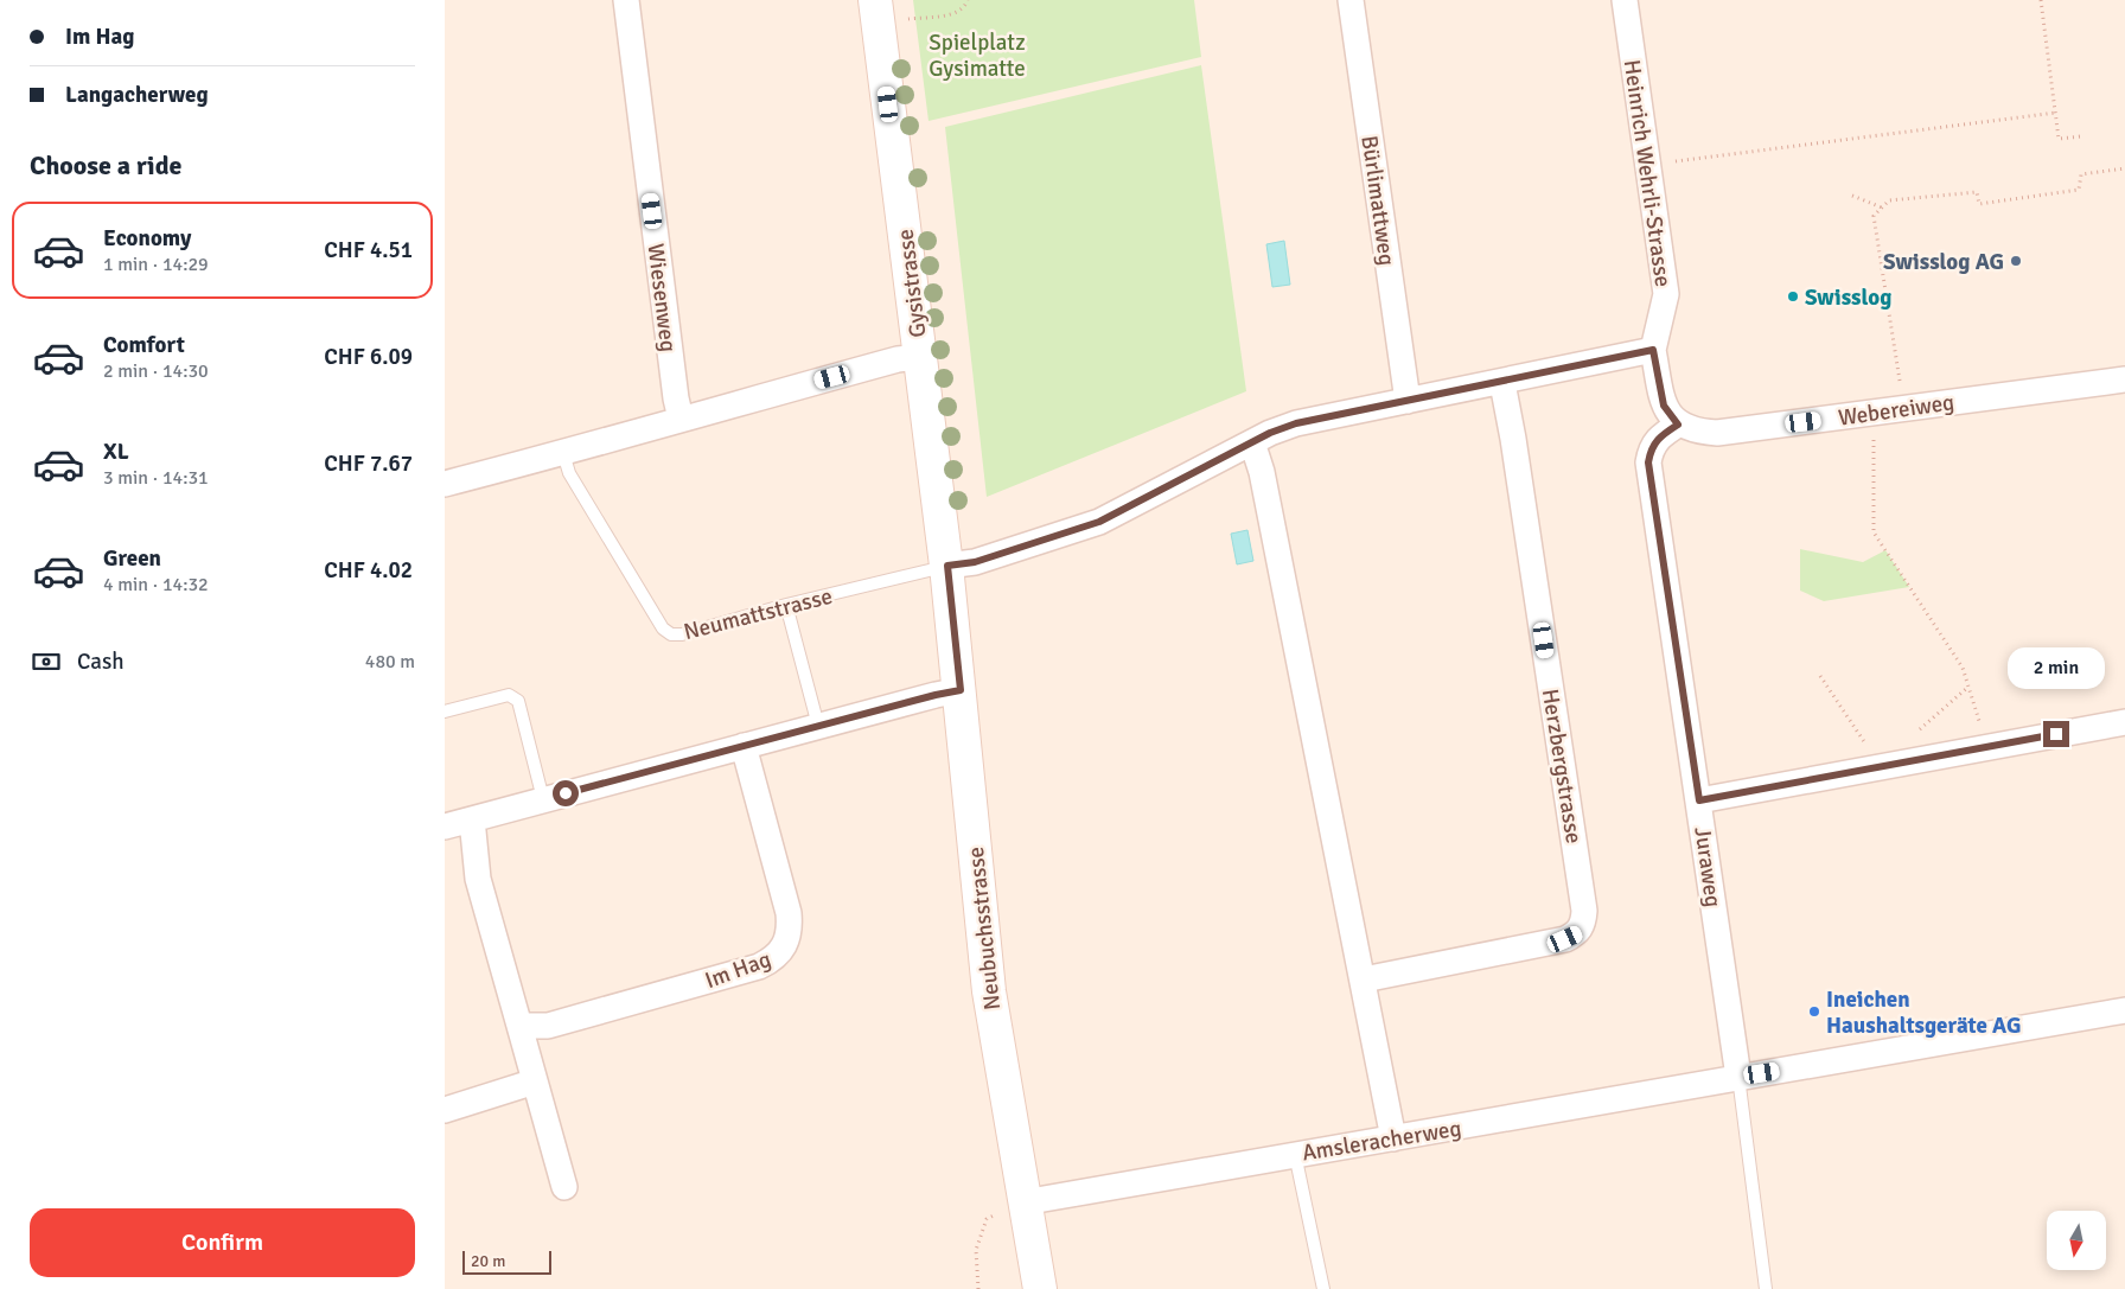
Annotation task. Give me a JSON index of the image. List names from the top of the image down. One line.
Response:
{"streets":{"street":["Heinrich Wehrli-Strasse","Bürlimattweg","Gysistrasse","Wiesenweg","Webereiweg","Herzbergstrasse","Juraweg","Neubuchsstrasse","Im Hag","Amsleracherweg"],"lane":["Neumattstrasse"]},"crossings":[["Gysistrasse","Neumattstrasse"],["Gysistrasse","Neubuchsstrasse"],["Webereiweg","Juraweg"],["Neumattstrasse","Neubuchsstrasse"],["Juraweg","Amsleracherweg"],["Neubuchsstrasse","Amsleracherweg"]],"parks":["Spielplatz Gysimatte"],"places":["Swisslog AG","Swisslog","Ineichen Haushaltsgeräte AG"],"scale_bar":"20 m","north":"bottom","page":{"banner":["Im Hag","Langacherweg"],"heading":"Choose a ride","list":[{"name":"Economy","note":"1 min · 14:29","value":"CHF 4.51"},{"name":"Comfort","note":"2 min · 14:30","value":"CHF 6.09"},{"name":"XL","note":"3 min · 14:31","value":"CHF 7.67"},{"name":"Green","note":"4 min · 14:32","value":"CHF 4.02"}],"pay":["Cash","480 m"],"bubble":"2 min","buttons":"Confirm","scale":"20 m"}}
